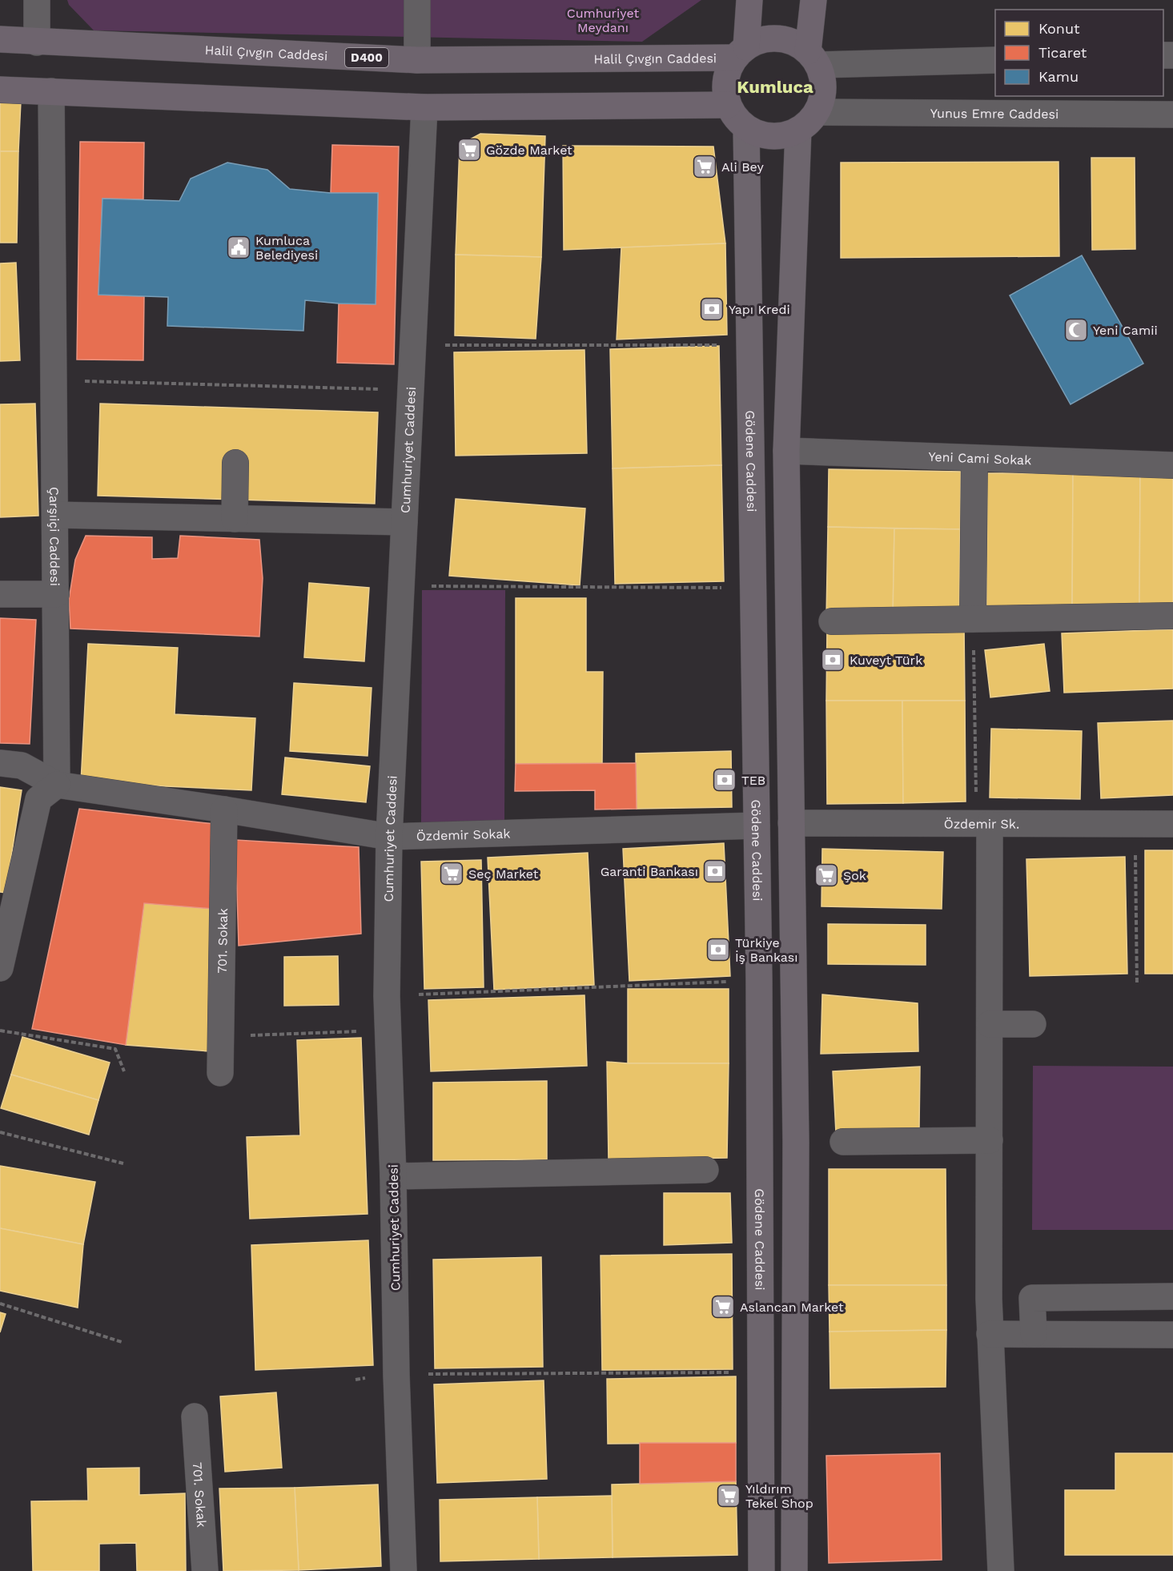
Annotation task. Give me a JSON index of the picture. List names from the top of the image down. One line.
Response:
{"streets":{"highway":["Halil Çıvgın Caddesi","D400"],"main road":["Gödene Caddesi"],"street":["Yunus Emre Caddesi","Cumhuriyet Caddesi","Yeni Cami Sokak","Çarşıiçi Caddesi","Özdemir Sk.","Özdemir Sokak","701. Sokak"]},"crossings":[["Halil Çıvgın Caddesi","Yunus Emre Caddesi"],["Halil Çıvgın Caddesi","Gödene Caddesi"],["Yunus Emre Caddesi","Gödene Caddesi"],["Cumhuriyet Caddesi","Özdemir Sokak"],["Gödene Caddesi","Özdemir Sokak"],["Çarşıiçi Caddesi","Özdemir Sokak"],["Özdemir Sokak","701. Sokak"]],"districts":["Kumluca"],"parks":["Cumhuriyet Meydanı"],"places":{"supermarket":["Gözde Market","Ali Bey","Seç Market","Şok","Aslancan Market","Yıldırım Tekel Shop"],"public building":["Kumluca Belediyesi"],"bank":["Yapı Kredi","Kuveyt Türk","TEB","Garanti Bankası","Türkiye İş Bankası"],"mosque":["Yeni Camii"]},"legend":["Konut","Ticaret","Kamu"]}
